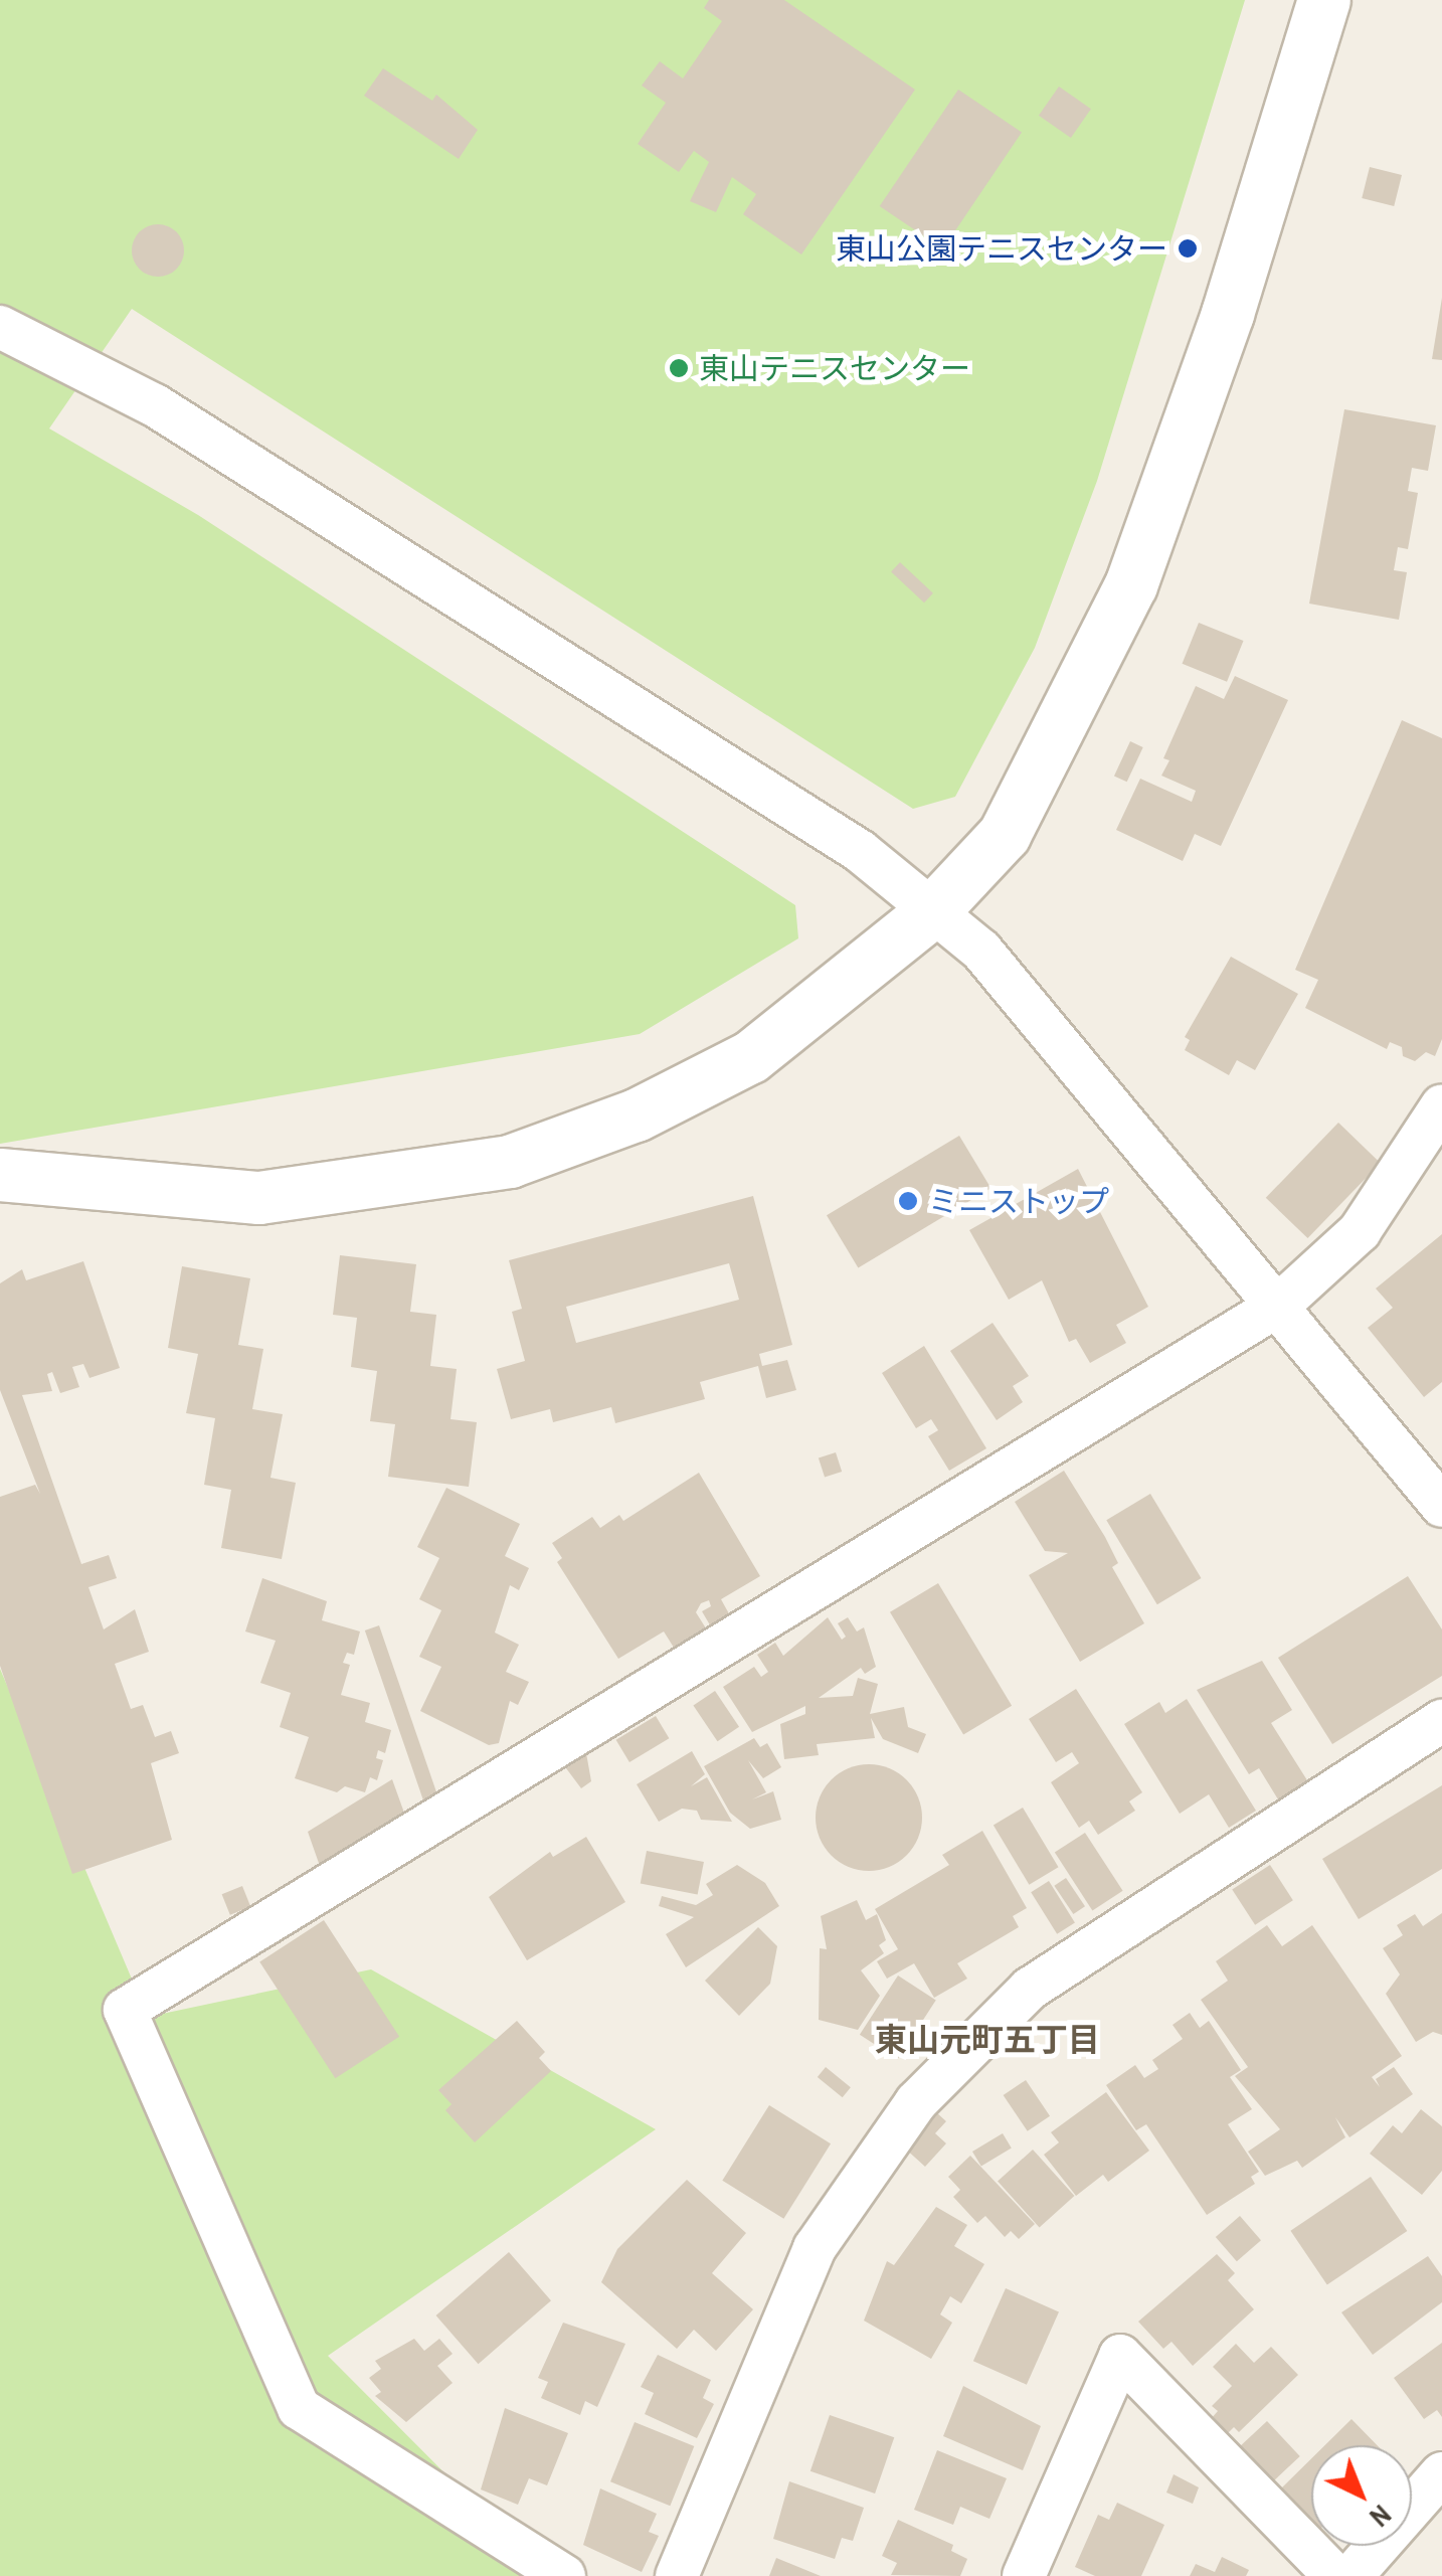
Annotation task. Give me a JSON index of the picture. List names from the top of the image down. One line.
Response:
{"districts":["東山元町五丁目"],"places":["東山公園テニスセンター","東山テニスセンター","ミニストップ"],"north":"bottom right"}
